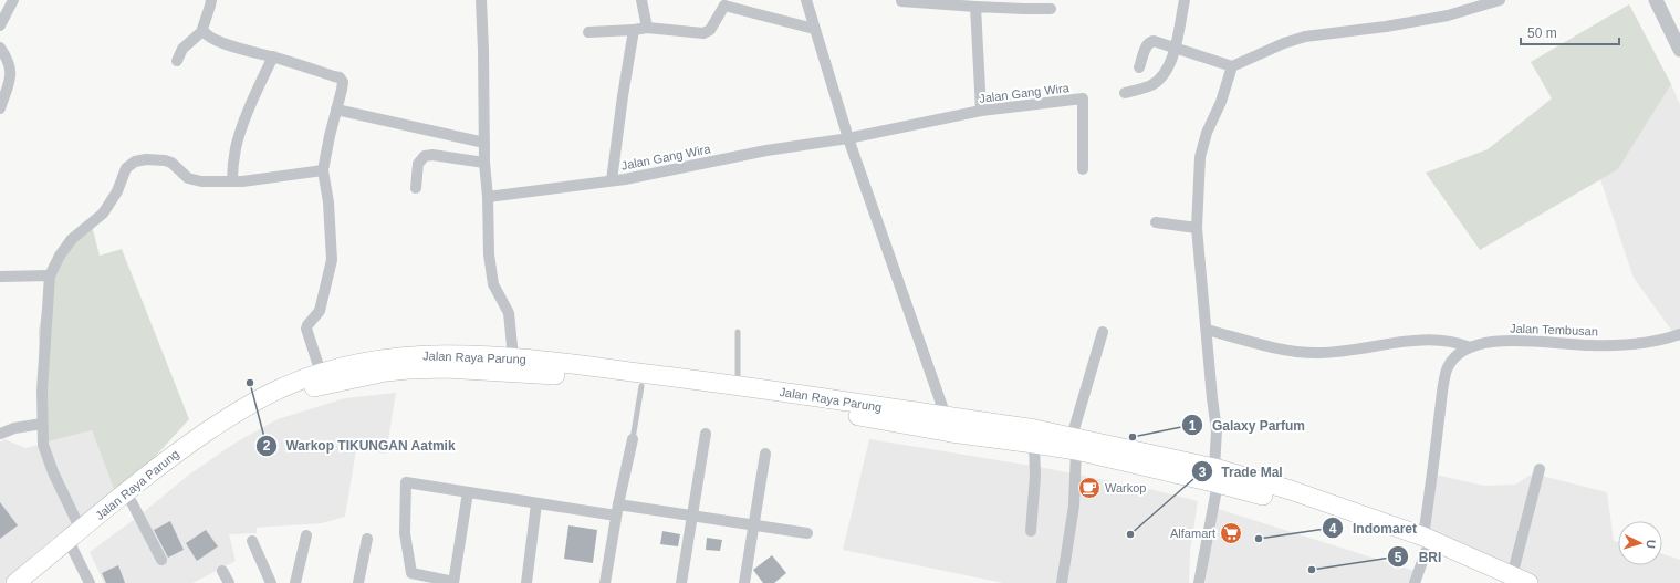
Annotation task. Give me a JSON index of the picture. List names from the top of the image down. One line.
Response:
{"streets":{"highway":["Jalan Raya Parung"],"street":["Jalan Gang Wira","Jalan Tembusan"]},"crossings":[["Jalan Tembusan","Jalan Raya Parung"]],"places":{"other":["Warkop TIKUNGAN Aatmik","Galaxy Parfum","Trade Mal","Indomaret","BRI"],"cafe":["Warkop"],"supermarket":["Alfamart"]},"scale_bar":"50 m","north":"right"}
